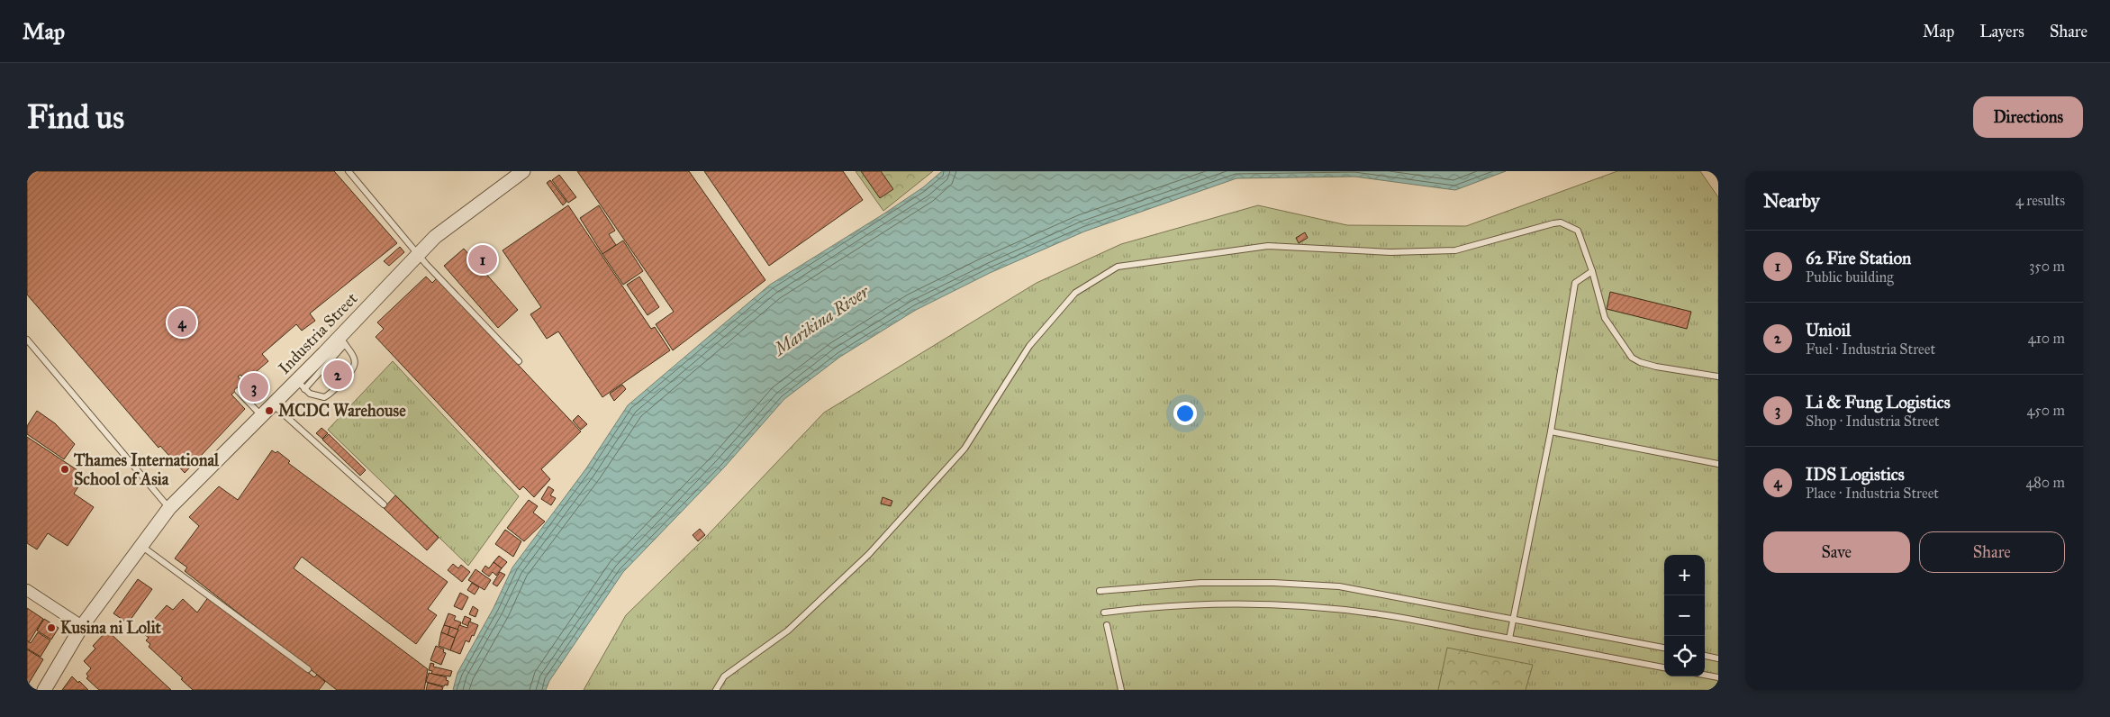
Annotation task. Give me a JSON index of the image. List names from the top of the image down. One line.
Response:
{"streets":{"street":["Industria Street"]},"water":["Marikina River"],"places":["MCDC Warehouse","Thames International School of Asia","Kusina ni Lolit"],"page":{"header":"Map","nav":["Map","Layers","Share"],"buttons":["Directions",["Save","Share"]],"title":"Find us","heading":["Nearby","4 results"],"list":[{"mark":"1","name":"62 Fire Station","note":"Public building","value":"350 m"},{"mark":"2","name":"Unioil","note":"Fuel · Industria Street","value":"410 m"},{"mark":"3","name":"Li & Fung Logistics","note":"Shop · Industria Street","value":"450 m"},{"mark":"4","name":"IDS Logistics","note":"Place · Industria Street","value":"480 m"}],"pins":["1","4","2","3"],"map_buttons":["+","−"]}}
